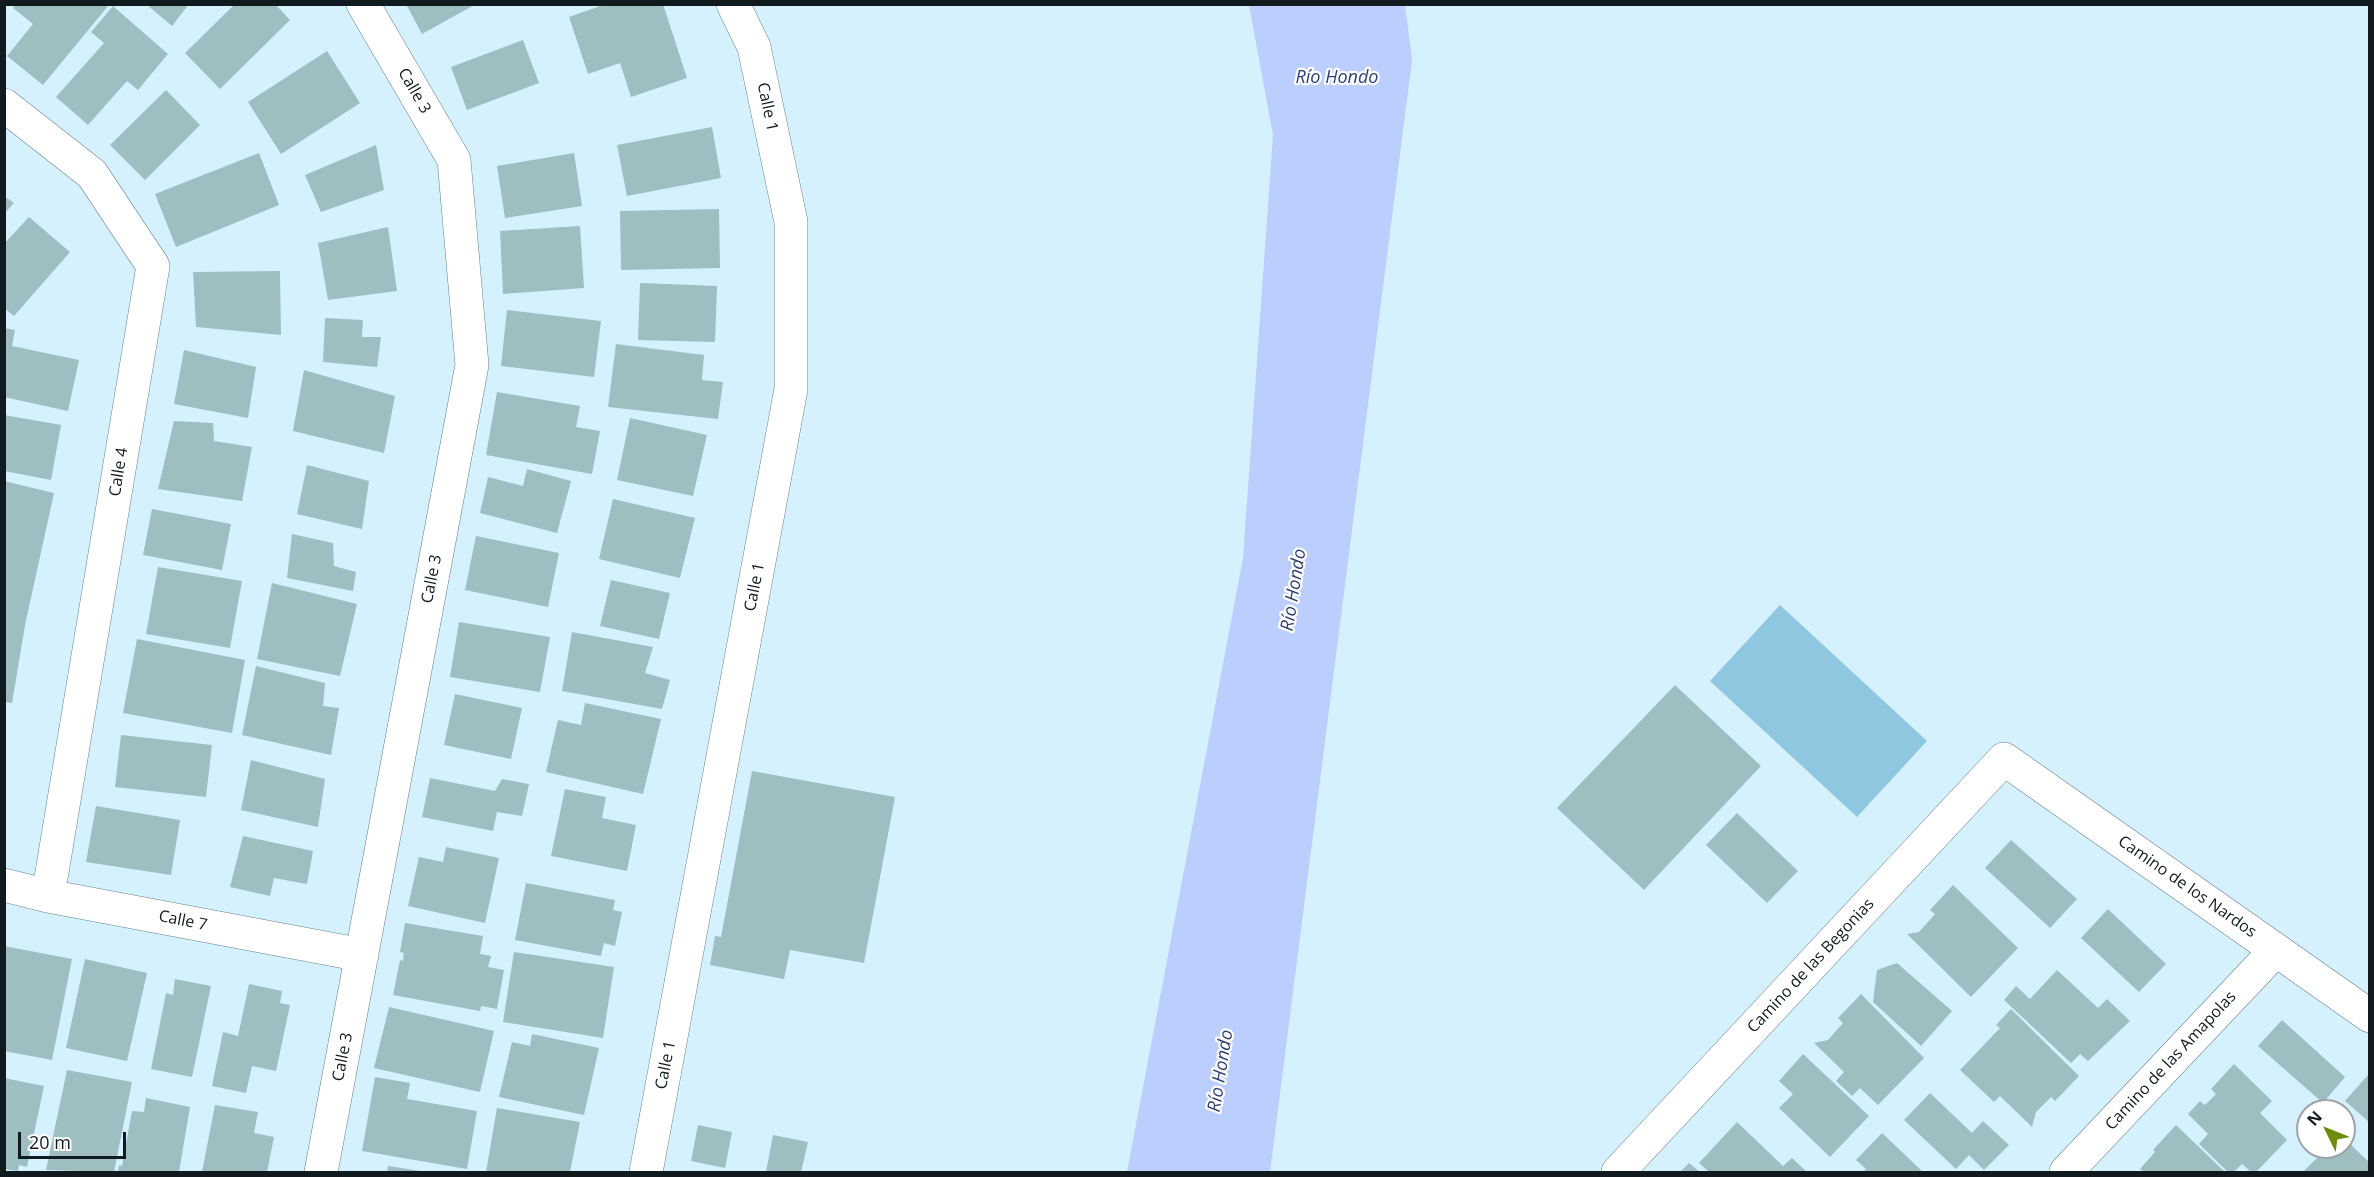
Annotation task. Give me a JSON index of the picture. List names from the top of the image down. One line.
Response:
{"streets":{"street":["Calle 3","Calle 1","Calle 4","Camino de los Nardos","Calle 7","Camino de las Begonias","Camino de las Amapolas"]},"crossings":[["Calle 3","Calle 7"],["Calle 4","Calle 7"],["Camino de los Nardos","Camino de las Begonias"],["Camino de los Nardos","Camino de las Amapolas"]],"water":["Río Hondo"],"scale_bar":"20 m","north":"top left"}
